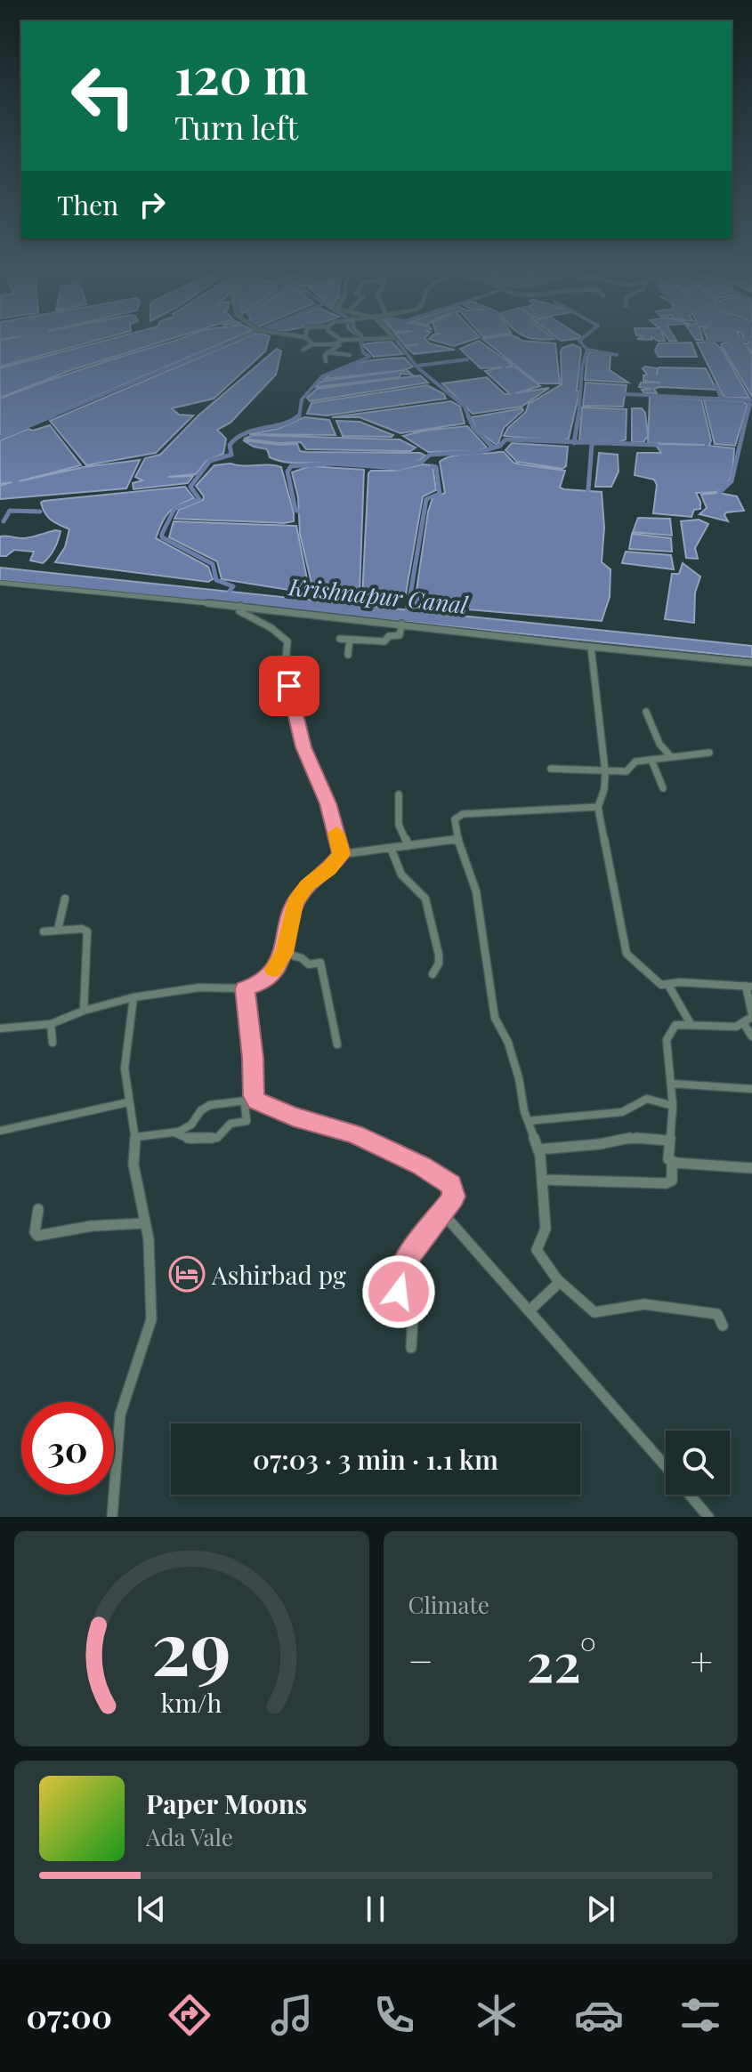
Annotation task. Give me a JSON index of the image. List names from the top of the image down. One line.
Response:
{"water":["Krishnapur Canal"],"places":{"hotel":["Ashirbad pg"]},"page":{"turn":["120 m","Turn left"],"then":"Then","limit":"30","trip":"07:03 · 3 min · 1.1 km","tile":"Climate","heat":["−","22°","+"],"song":["Paper Moons","Ada Vale"],"tabs":"07:00","gauge":["29","km/h"]}}
